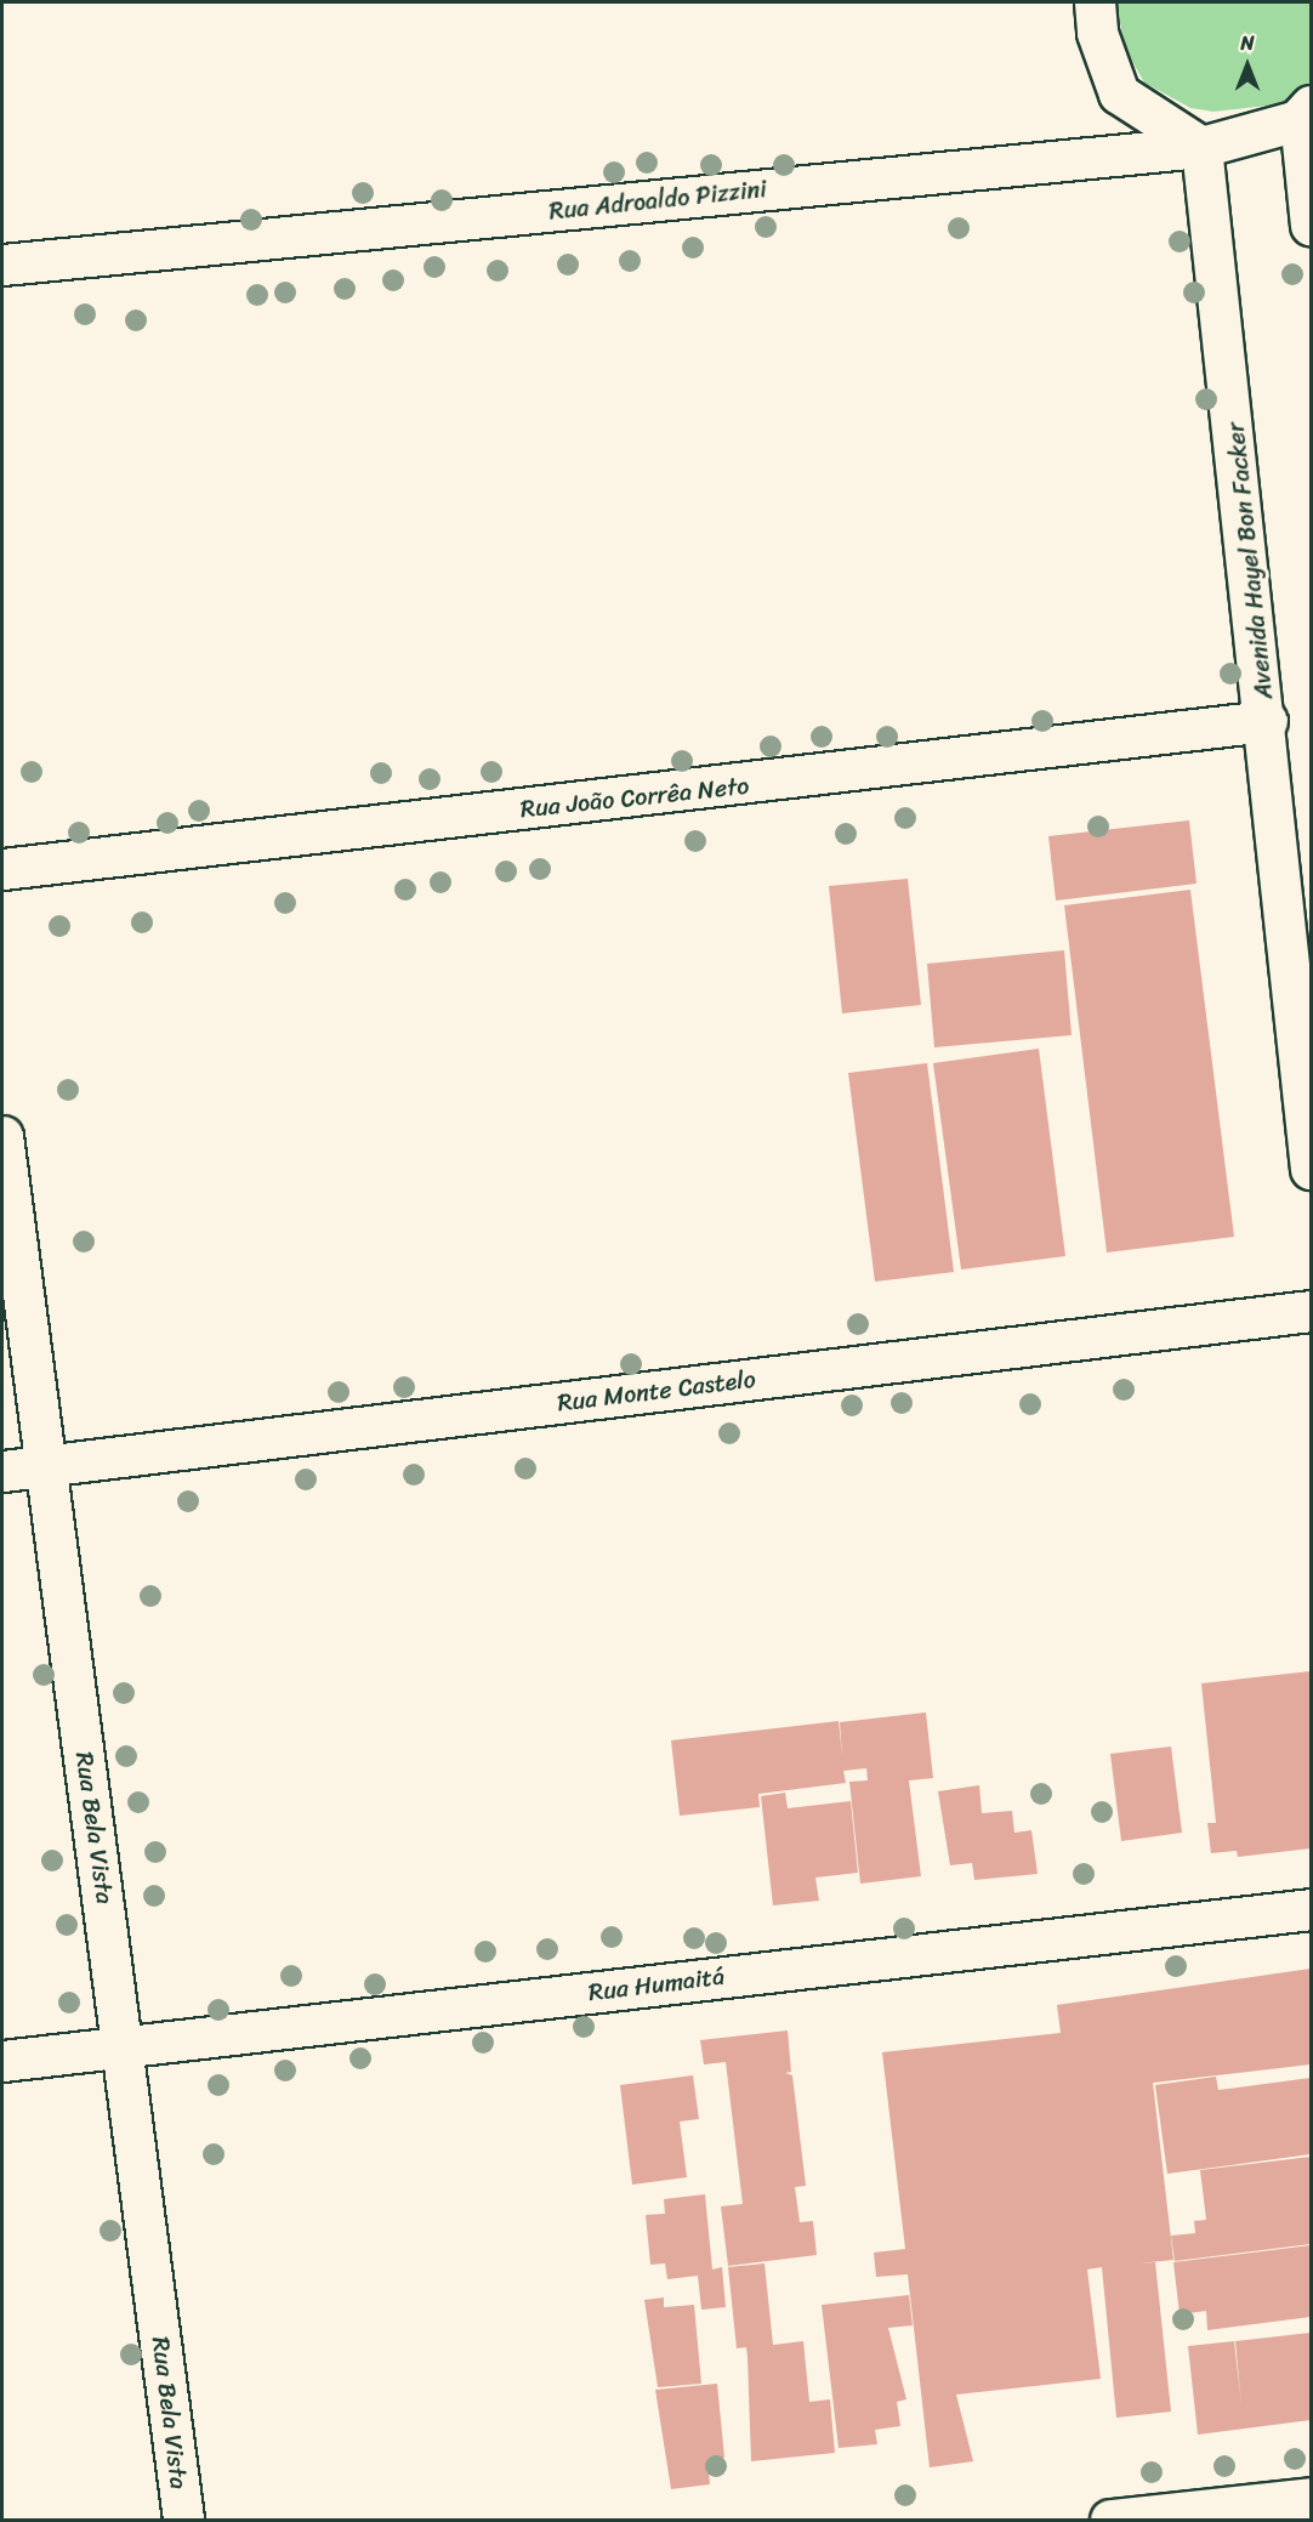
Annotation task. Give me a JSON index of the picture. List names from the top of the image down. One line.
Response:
{"streets":{"street":["Rua Adroaldo Pizzini","Avenida Hayel Bon Facker","Rua João Corrêa Neto","Rua Monte Castelo","Rua Bela Vista","Rua Humaitá"]},"crossings":[["Rua Adroaldo Pizzini","Avenida Hayel Bon Facker"],["Avenida Hayel Bon Facker","Rua João Corrêa Neto"],["Rua Monte Castelo","Rua Bela Vista"],["Rua Bela Vista","Rua Humaitá"]],"north":"top"}
